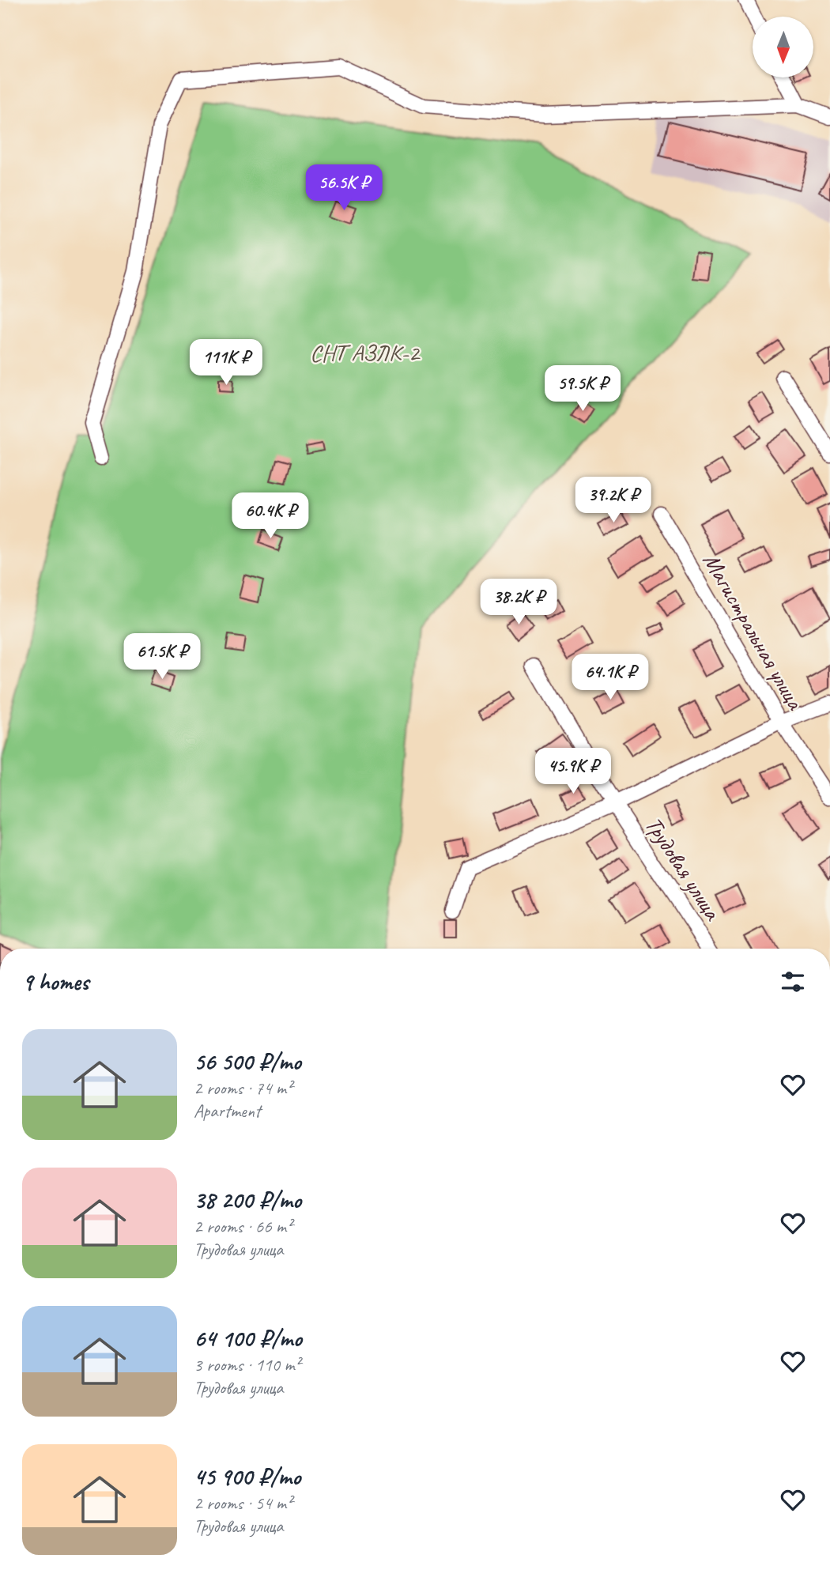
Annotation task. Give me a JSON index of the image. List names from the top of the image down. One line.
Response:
{"streets":{"street":["Магистральная улица","Трудовая улица"]},"parks":["СНТ АЗЛК-2"],"north":"bottom","page":{"price":["56.5K ₽","111K ₽","59.5K ₽","39.2K ₽","60.4K ₽","38.2K ₽","61.5K ₽","64.1K ₽","45.9K ₽"],"heading":"9 homes","list":[{"name":"56 500 ₽/mo","note":"2 rooms · 74 m² · Apartment"},{"name":"38 200 ₽/mo","note":"2 rooms · 66 m² · Трудовая улица"},{"name":"64 100 ₽/mo","note":"3 rooms · 110 m² · Трудовая улица"},{"name":"45 900 ₽/mo","note":"2 rooms · 54 m² · Трудовая улица"}]}}
